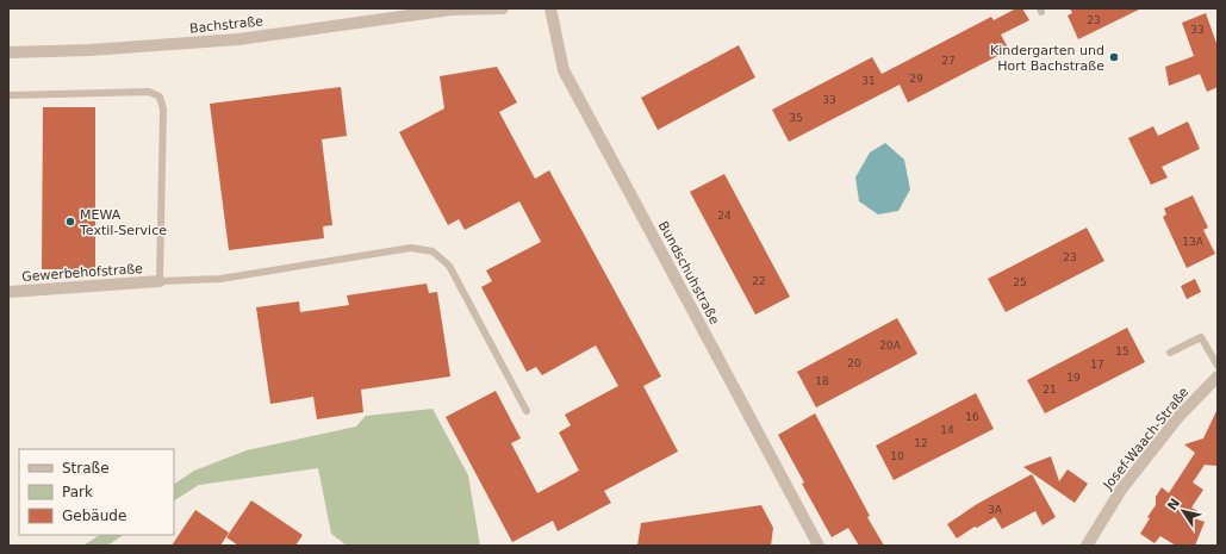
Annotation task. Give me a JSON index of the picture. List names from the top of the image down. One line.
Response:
{"streets":{"street":["Bachstraße","Gewerbehofstraße","Bundschuhstraße","Josef-Waach-Straße"]},"places":["Kindergarten und Hort Bachstraße","MEWA Textil-Service"],"house_numbers":["23","33","27","29","31","33","35","24","13A","23","22","25","20A","15","20","17","19","18","21","16","14","12","10","3A"],"legend":["Straße","Park","Gebäude"],"north":"top left"}
